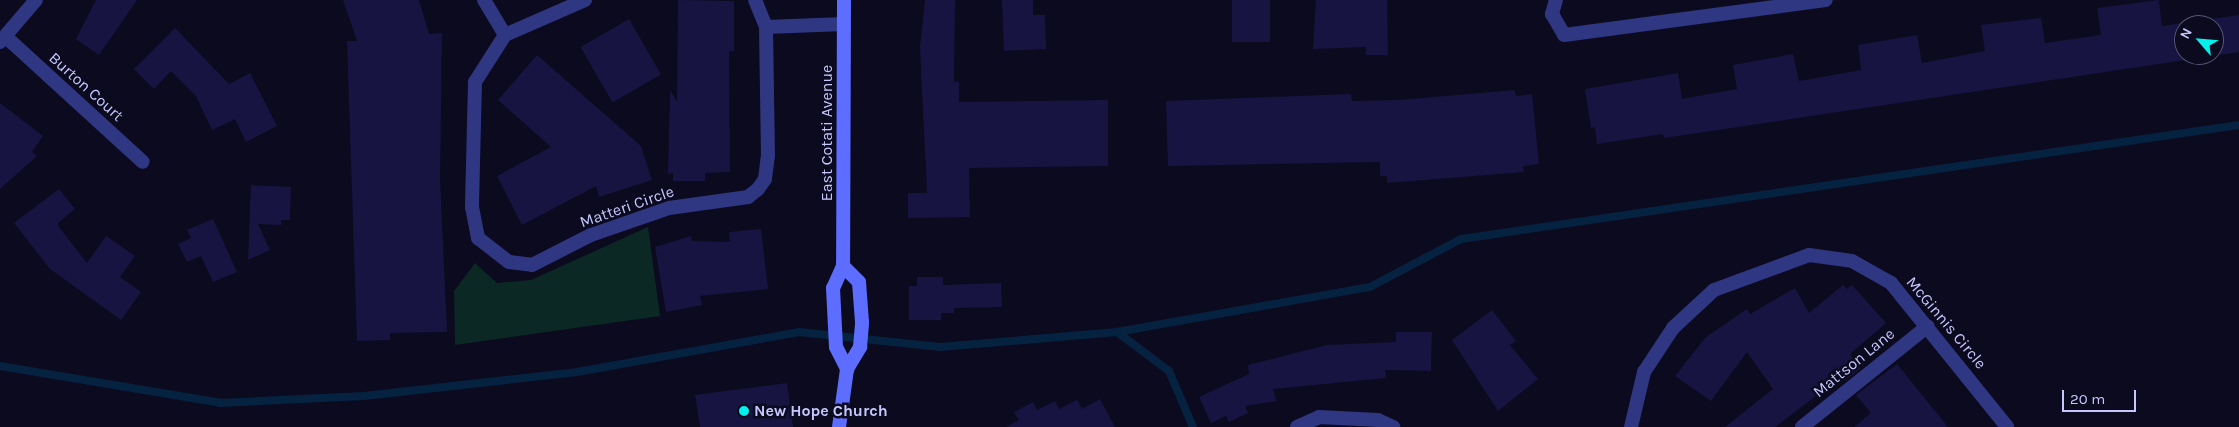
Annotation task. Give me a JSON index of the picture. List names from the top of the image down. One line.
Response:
{"streets":{"main road":["East Cotati Avenue"],"street":["Burton Court","Matteri Circle","McGinnis Circle","Mattson Lane"]},"crossings":[["McGinnis Circle","Mattson Lane"]],"places":["New Hope Church"],"scale_bar":"20 m","north":"top left"}
